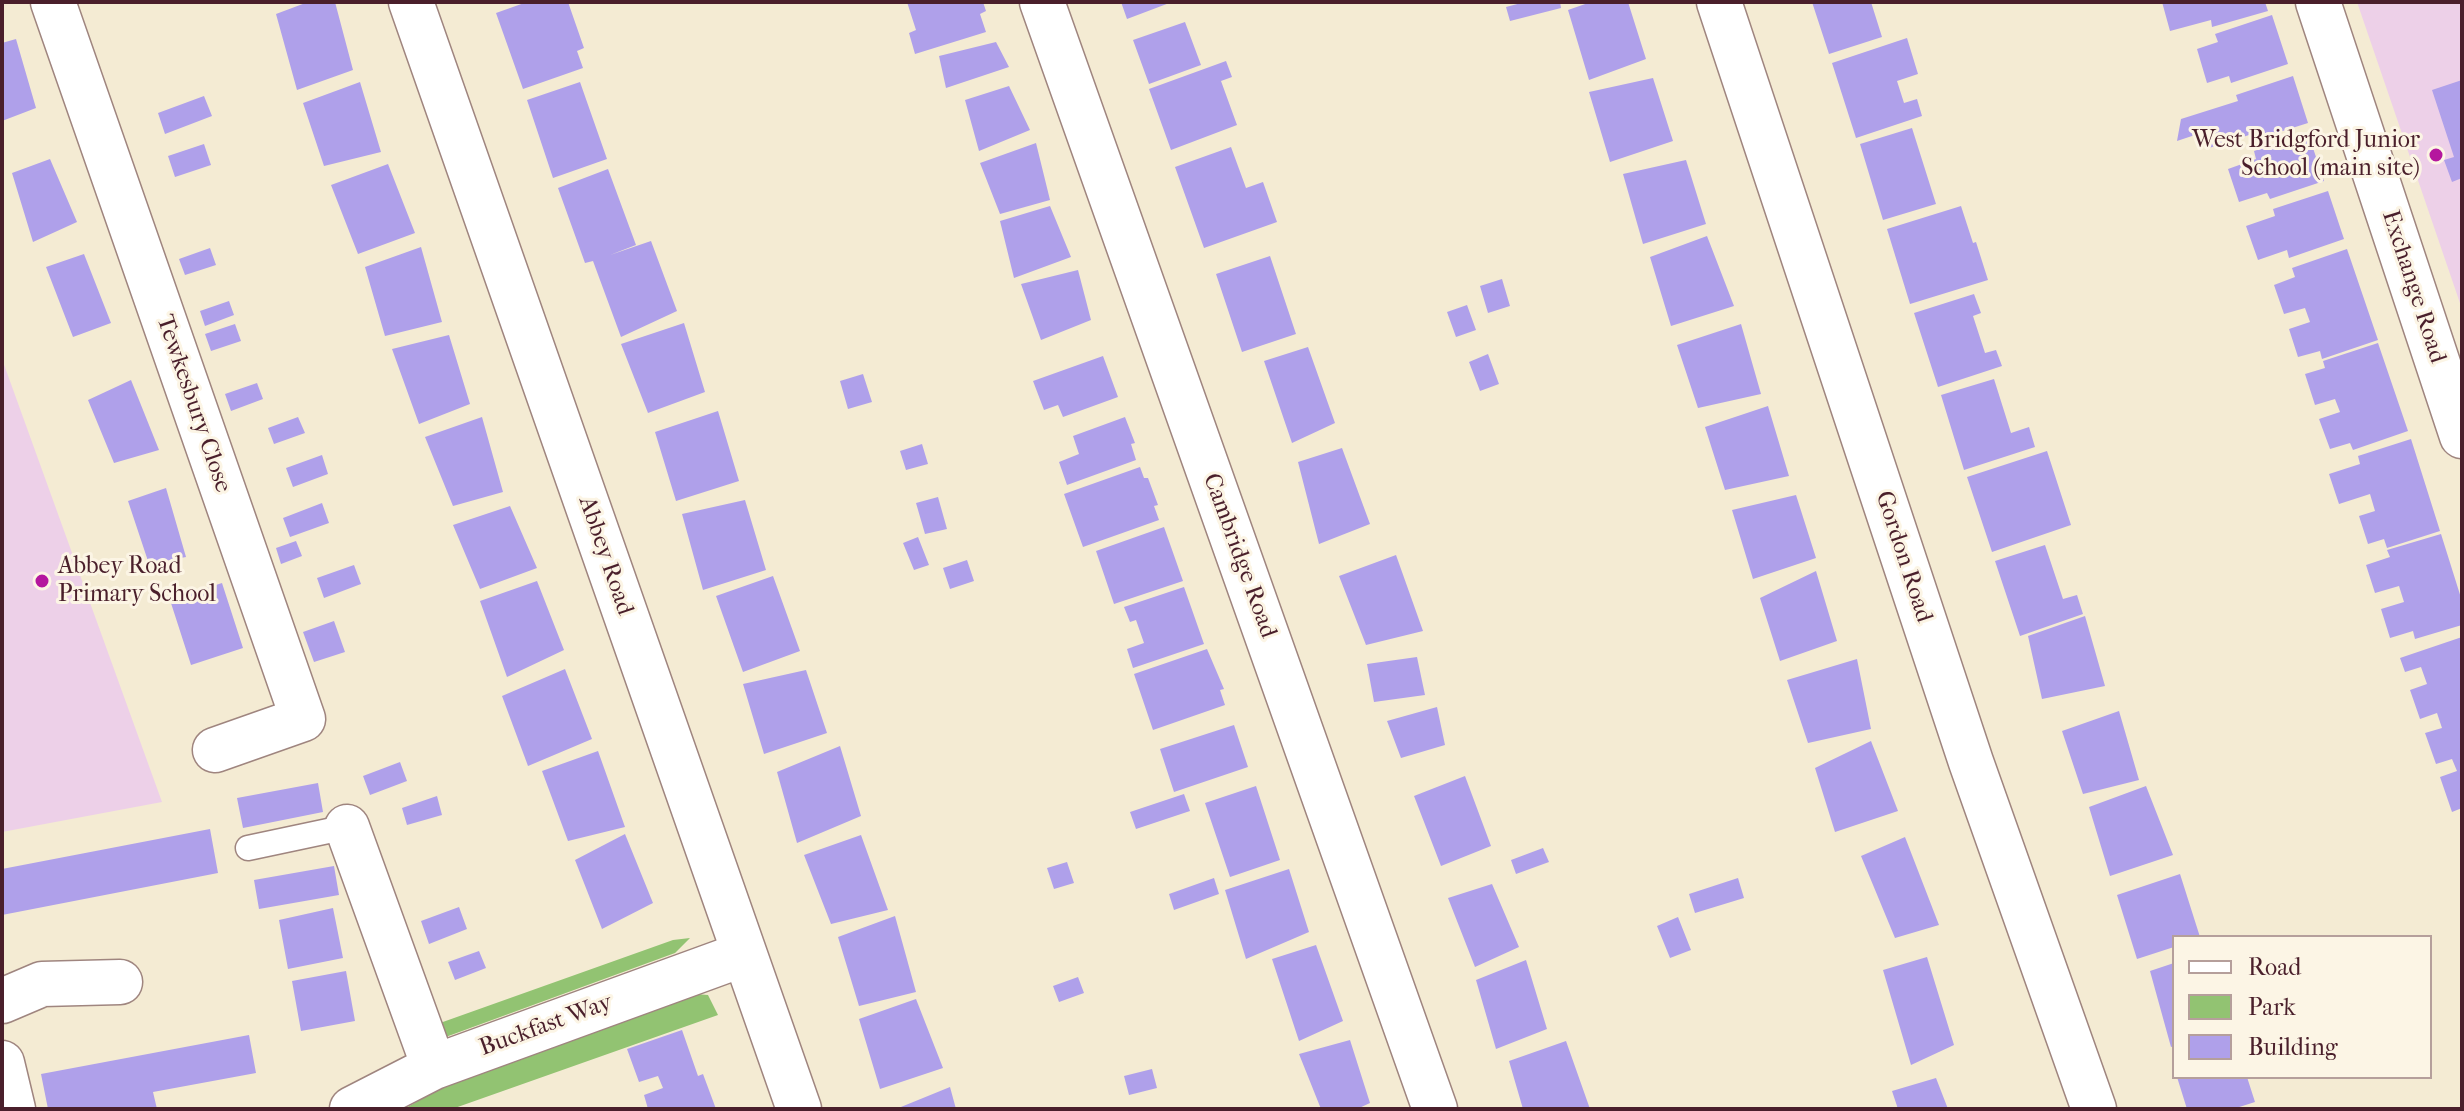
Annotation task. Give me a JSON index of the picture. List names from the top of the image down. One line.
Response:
{"streets":{"street":["Exchange Road","Tewkesbury Close","Abbey Road","Cambridge Road","Gordon Road","Buckfast Way"]},"crossings":[["Abbey Road","Buckfast Way"]],"places":["West Bridgford Junior School (main site)","Abbey Road Primary School"],"legend":["Road","Park","Building"]}
